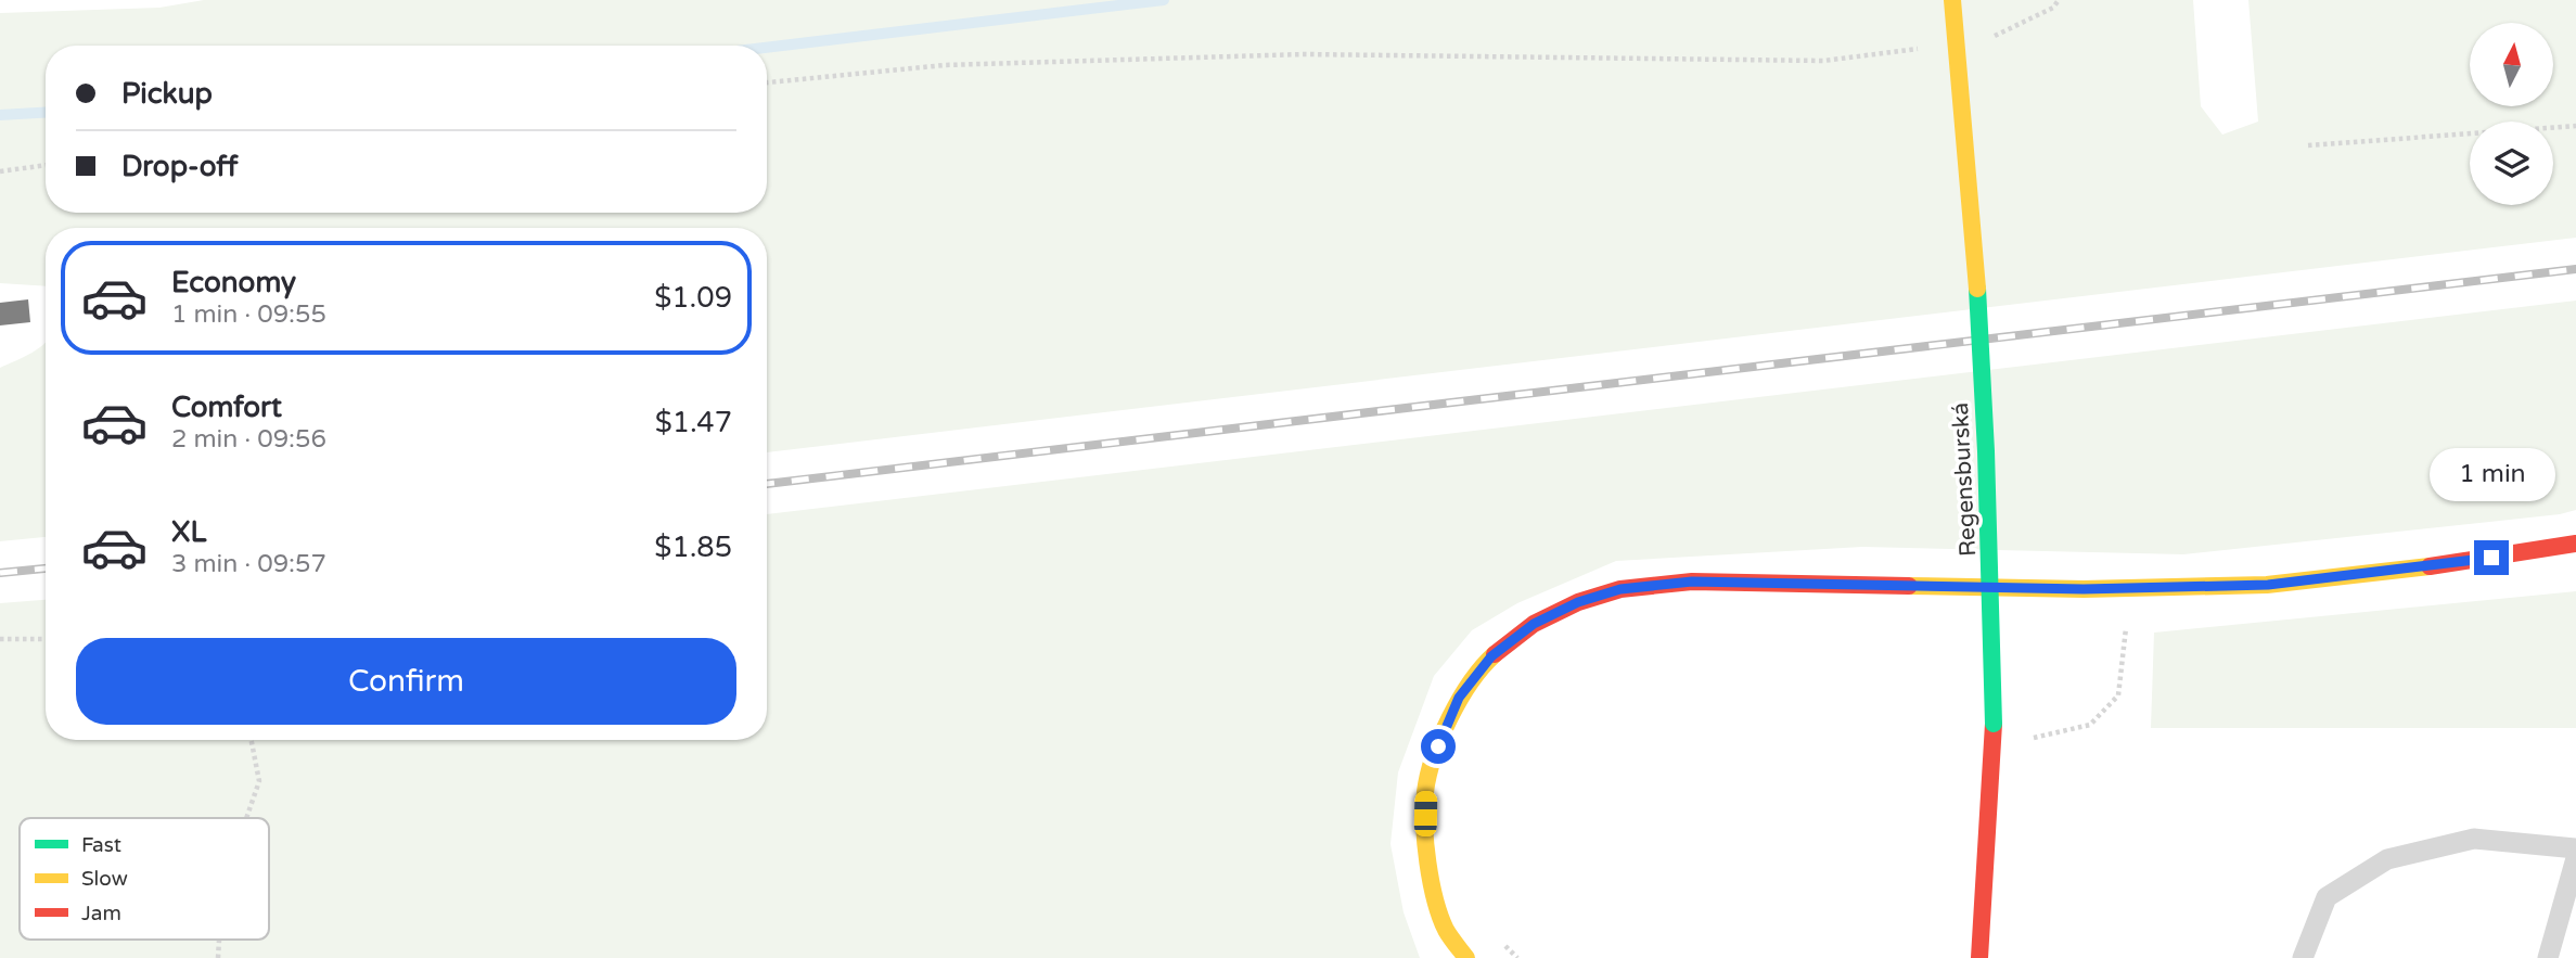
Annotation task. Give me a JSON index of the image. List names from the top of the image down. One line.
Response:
{"streets":{"main road":["Regensburská"]},"legend":["Fast","Slow","Jam"],"north":"top","page":{"banner":["Pickup","Drop-off"],"list":[{"name":"Economy","note":"1 min · 09:55","value":"$1.09"},{"name":"Comfort","note":"2 min · 09:56","value":"$1.47"},{"name":"XL","note":"3 min · 09:57","value":"$1.85"}],"bubble":"1 min","buttons":"Confirm"}}
